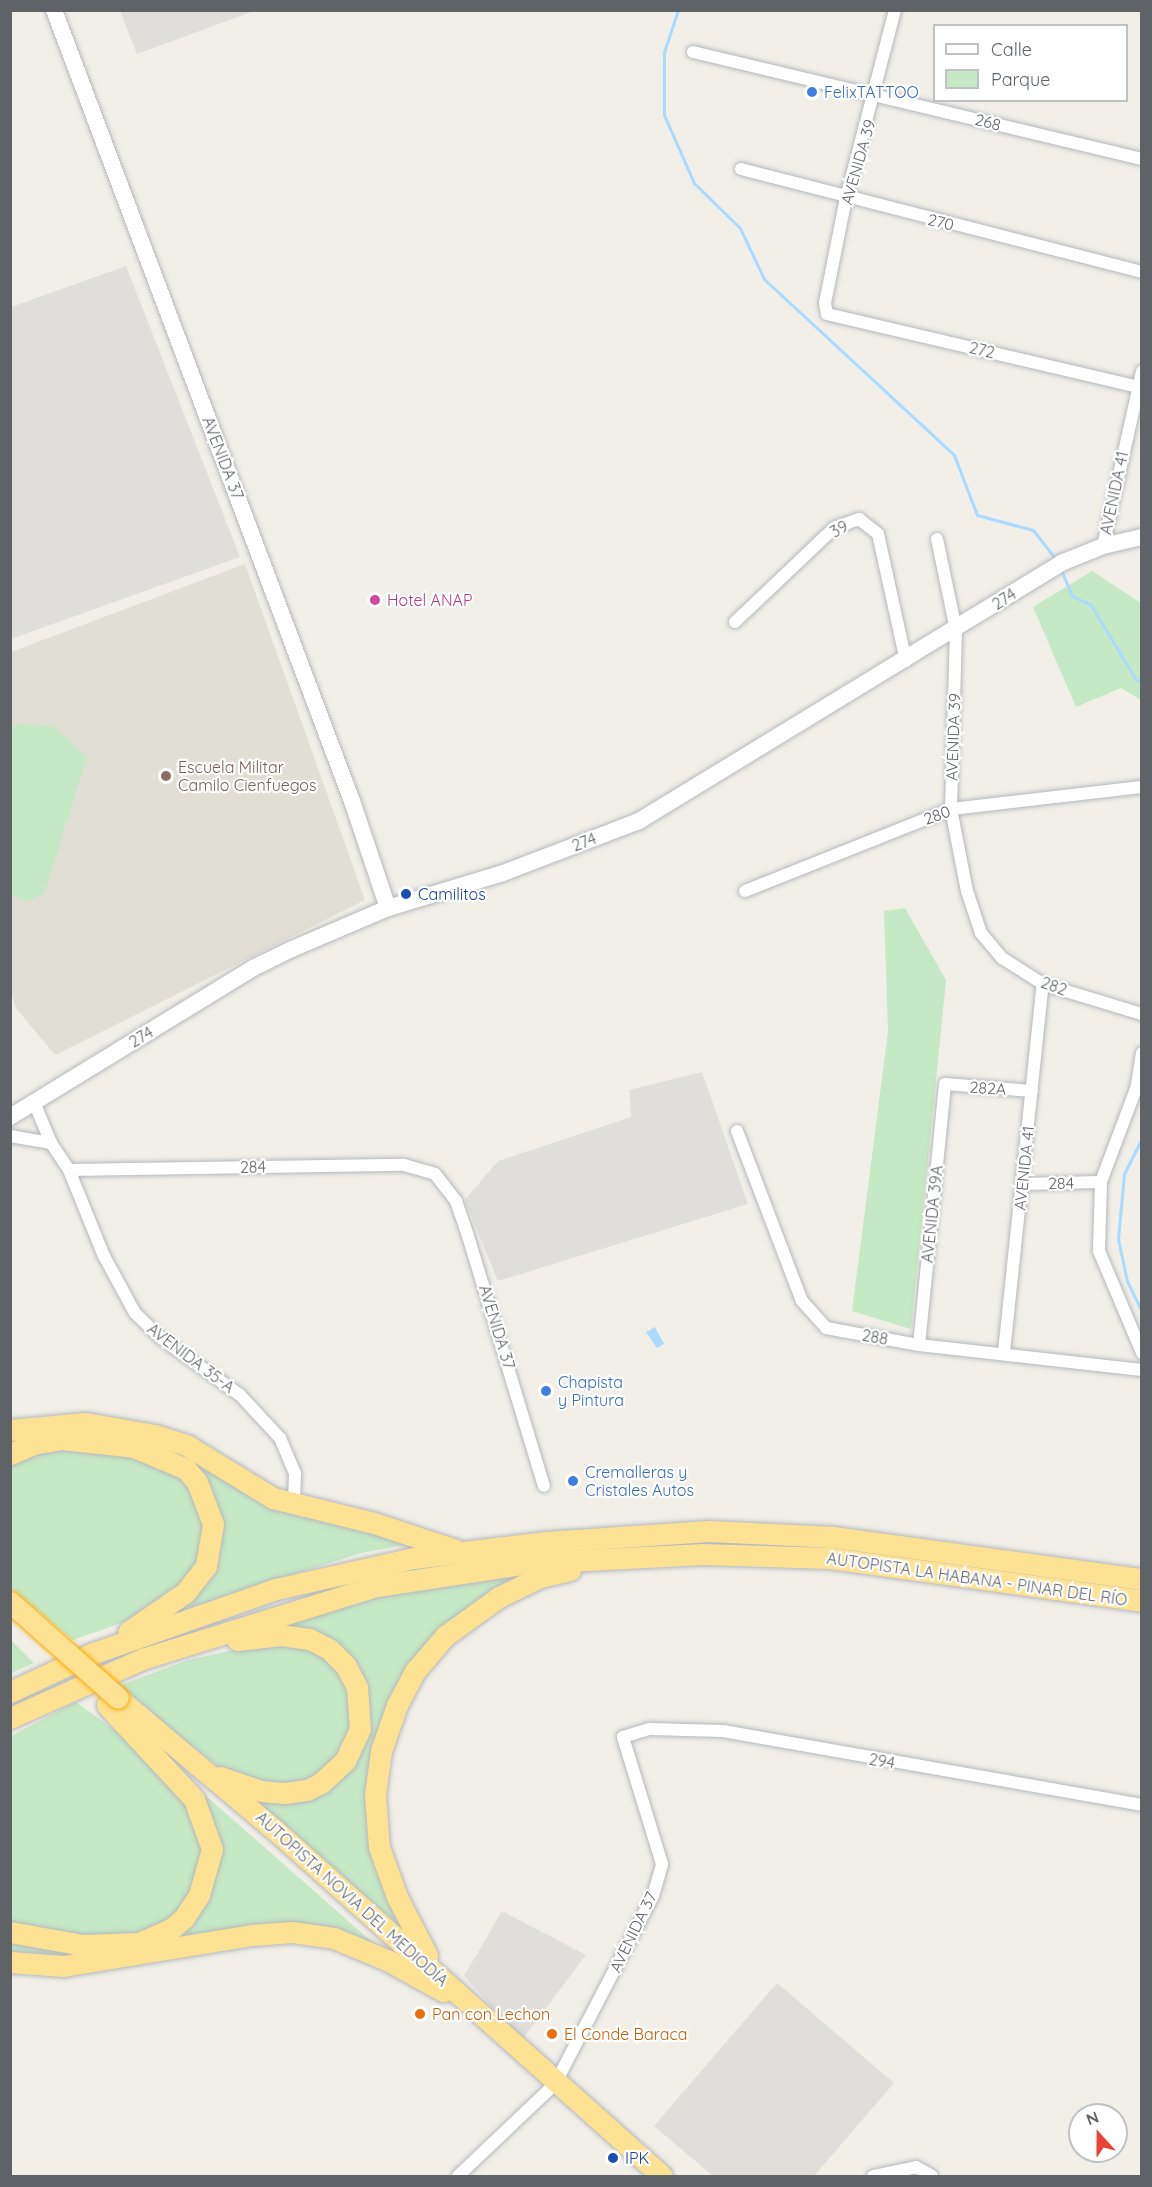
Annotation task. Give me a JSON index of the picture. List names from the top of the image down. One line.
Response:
{"streets":{"highway":["AUTOPISTA LA HABANA - PINAR DEL RÍO","AUTOPISTA NOVIA DEL MEDIODÍA"],"street":["268","AVENIDA 39","270","272","AVENIDA 37","AVENIDA 41","39","274","280","282","282A","284","AVENIDA 39A","288","AVENIDA 35-A","294"]},"crossings":[["268","AVENIDA 39"],["AVENIDA 39","270"],["AVENIDA 39","272"],["AVENIDA 39","274"],["AVENIDA 39","280"],["AVENIDA 39","282"],["272","AVENIDA 41"],["AVENIDA 37","274"],["AVENIDA 37","284"],["AVENIDA 37","294"],["AVENIDA 37","AUTOPISTA NOVIA DEL MEDIODÍA"],["AVENIDA 41","274"],["AVENIDA 41","282"],["AVENIDA 41","282A"],["AVENIDA 41","284"],["AVENIDA 41","288"],["39","274"],["274","AVENIDA 35-A"],["282A","AVENIDA 39A"],["284","AVENIDA 35-A"],["AVENIDA 39A","288"]],"places":["FelixTATTOO","Hotel ANAP","Escuela Militar Camilo Cienfuegos","Camilitos","Chapista y Pintura","Cremalleras y Cristales Autos","Pan con Lechon","El Conde Baraca","IPK"],"legend":["Calle","Parque"],"north":"top"}
